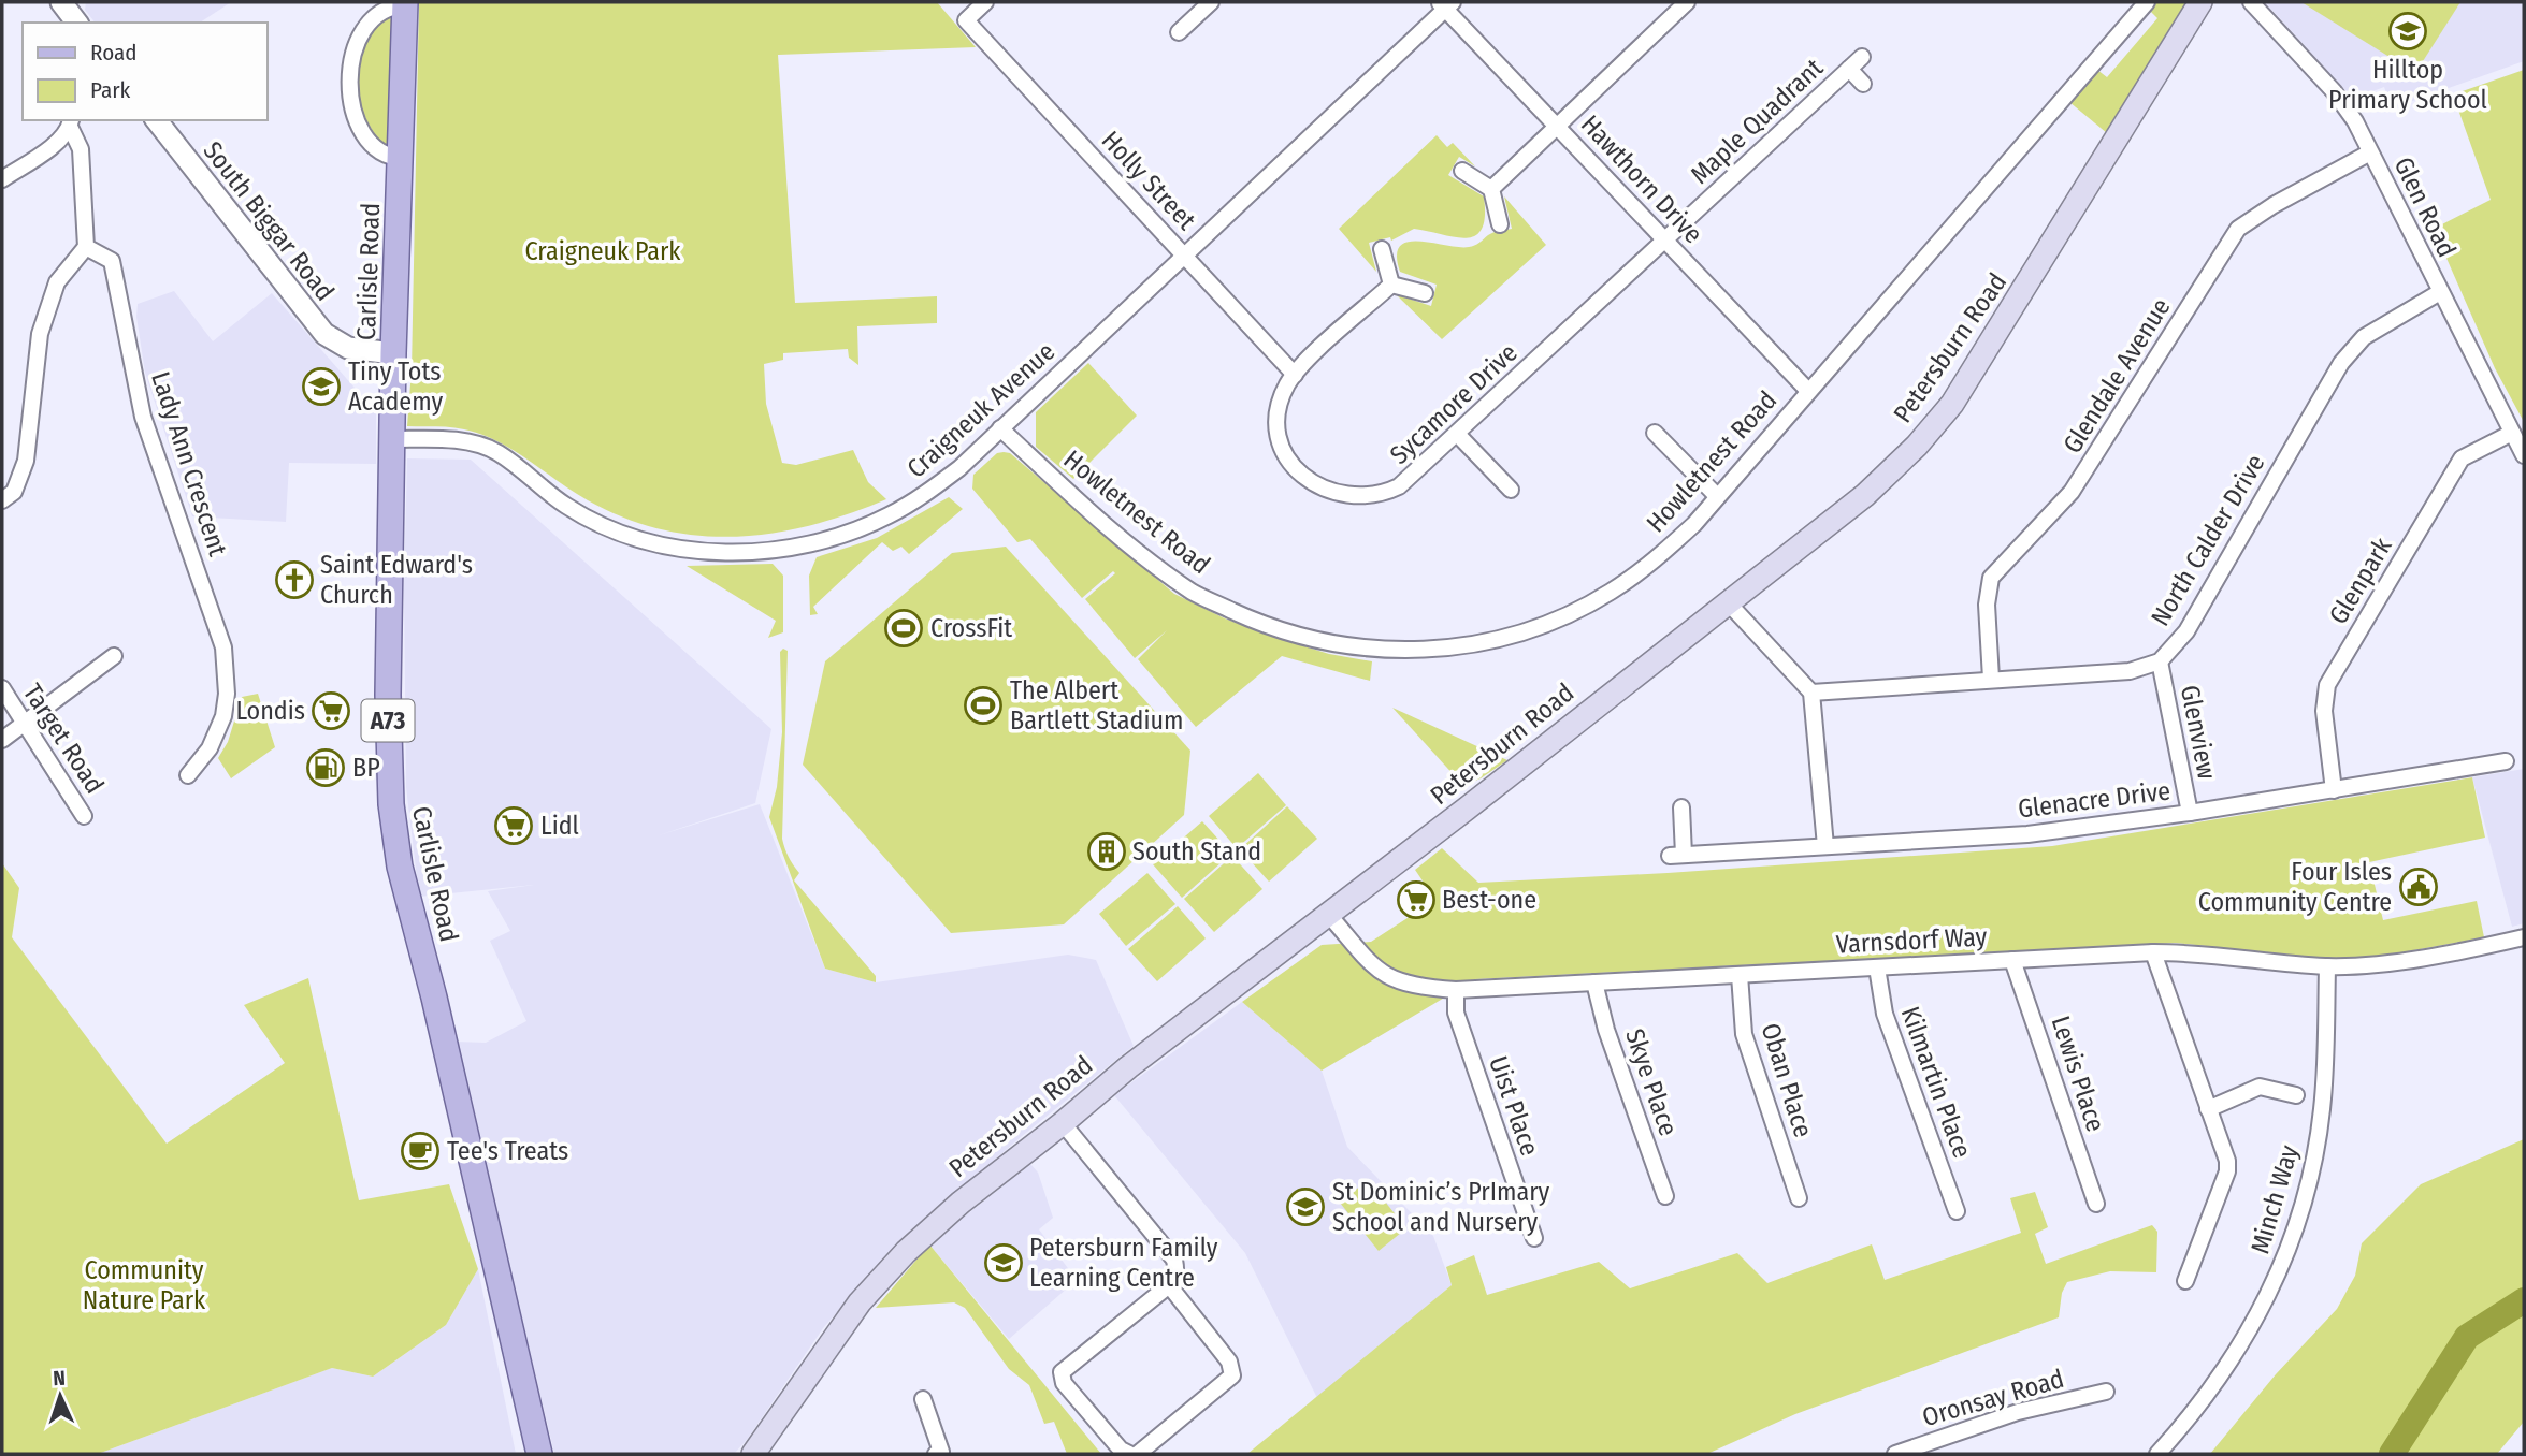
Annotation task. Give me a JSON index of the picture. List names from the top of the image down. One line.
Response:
{"streets":{"main road":["Carlisle Road","Petersburn Road","A73"],"street":["Maple Quadrant","Hawthorn Drive","Holly Street","Glen Road","South Biggar Road","Glendale Avenue","Sycamore Drive","Craigneuk Avenue","Howletnest Road","Lady Ann Crescent","North Calder Drive","Glenpark","Glenview","Target Road","Glenacre Drive","Varnsdorf Way","Lewis Place","Oban Place","Skye Place","Kilmartin Place","Uist Place","Minch Way","Oronsay Road"]},"crossings":[["Maple Quadrant","Hawthorn Drive"],["Maple Quadrant","Sycamore Drive"],["Hawthorn Drive","Sycamore Drive"],["Hawthorn Drive","Craigneuk Avenue"],["Hawthorn Drive","Howletnest Road"],["Holly Street","Sycamore Drive"],["Holly Street","Craigneuk Avenue"],["Glen Road","Glendale Avenue"],["Glen Road","North Calder Drive"],["Glen Road","Glenpark"],["South Biggar Road","Carlisle Road"],["Carlisle Road","Craigneuk Avenue"],["Petersburn Road","Varnsdorf Way"],["Glendale Avenue","North Calder Drive"],["Craigneuk Avenue","Howletnest Road"],["North Calder Drive","Glenview"],["Glenpark","Glenacre Drive"],["Glenview","Glenacre Drive"],["Varnsdorf Way","Lewis Place"],["Varnsdorf Way","Oban Place"],["Varnsdorf Way","Skye Place"],["Varnsdorf Way","Kilmartin Place"],["Varnsdorf Way","Uist Place"],["Varnsdorf Way","Minch Way"]],"parks":["Craigneuk Park","Community Nature Park"],"places":{"school or university":["Hilltop Primary School","Tiny Tots Academy","St Dominic’s PrImary School and Nursery","Petersburn Family Learning Centre"],"church":["Saint Edward's Church"],"sports":["CrossFit","The Albert Bartlett Stadium"],"supermarket":["Londis","Lidl","Best-one"],"fuel station":["BP"],"building":["South Stand"],"public building":["Four Isles Community Centre"],"cafe":["Tee's Treats"]},"legend":["Road","Park"],"north":"top"}
